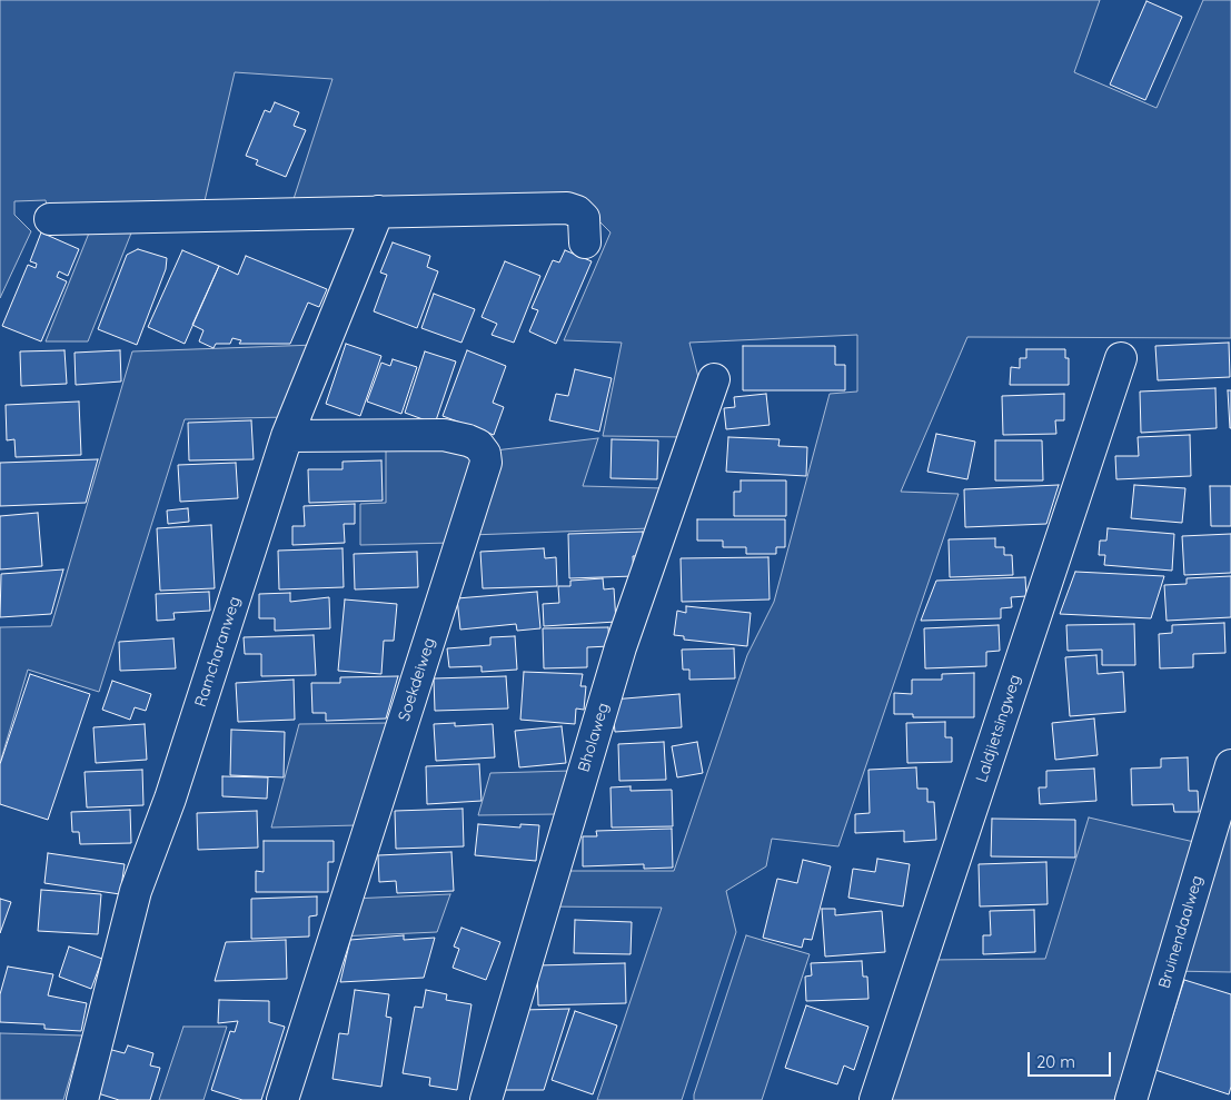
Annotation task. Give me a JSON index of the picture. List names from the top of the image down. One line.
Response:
{"streets":{"street":["Ramcharanweg","Soekdeiweg","Laldjietsingweg","Bholaweg","Bruinendaalweg"]},"crossings":[["Ramcharanweg","Soekdeiweg"]],"scale_bar":"20 m"}
